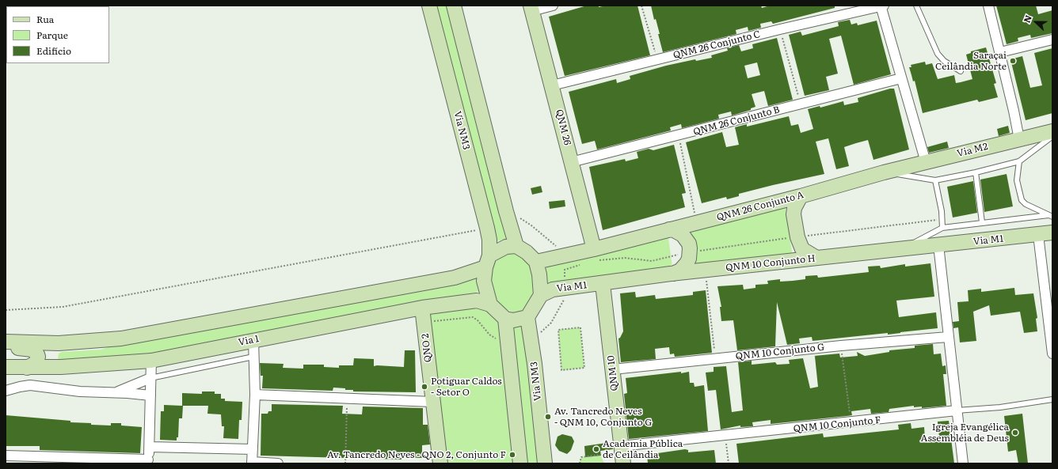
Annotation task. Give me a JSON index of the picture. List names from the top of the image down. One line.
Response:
{"streets":{"main road":["QNM 26","Via NM3","Via M2","QNM 26 Conjunto A","Via M1","QNM 10 Conjunto H","Via 1","QNO 2","QNM 10"],"street":["QNM 26 Conjunto C","QNM 26 Conjunto B","QNM 10 Conjunto G","QNM 10 Conjunto F"]},"crossings":[["QNM 26 Conjunto C","QNM 26"],["QNM 26 Conjunto B","QNM 26"],["QNM 26","QNM 26 Conjunto A"],["Via NM3","Via M1"],["Via NM3","Via 1"],["Via M2","QNM 26 Conjunto A"],["Via M1","QNM 10 Conjunto H"],["Via M1","Via 1"],["Via M1","QNM 10"],["QNM 10 Conjunto H","QNM 10"],["Via 1","QNO 2"],["QNM 10 Conjunto G","QNM 10"],["QNM 10","QNM 10 Conjunto F"]],"places":["Saraçai Ceilândia Norte","Potiguar Caldos - Setor O","Av. Tancredo Neves - QNM 10, Conjunto G","Igreja Evangélica Assembléia de Deus","Academia Pública de Ceilândia","Av. Tancredo Neves - QNO 2, Conjunto F"],"legend":["Rua","Parque","Edifício"],"north":"left"}
